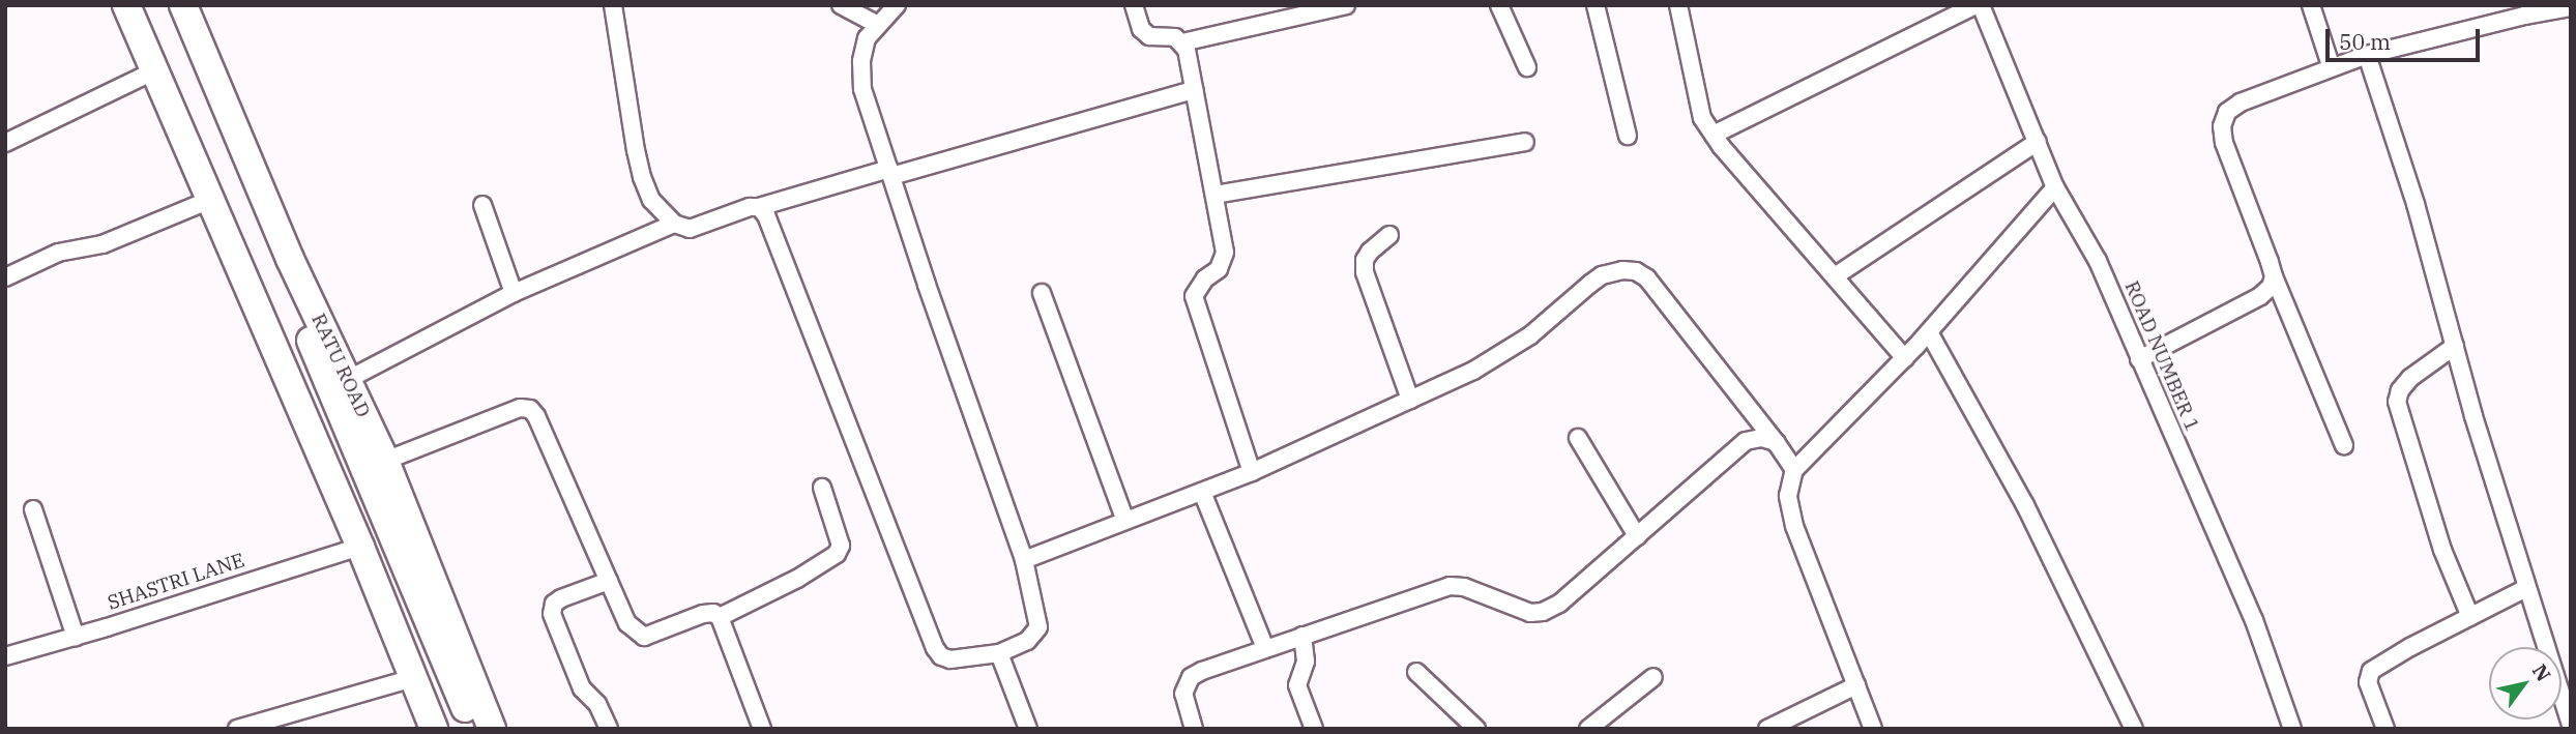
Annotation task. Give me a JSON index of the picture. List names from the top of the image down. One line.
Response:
{"streets":{"main road":["RATU ROAD"],"street":["ROAD NUMBER 1","SHASTRI LANE"]},"scale_bar":"50 m","north":"top right"}
